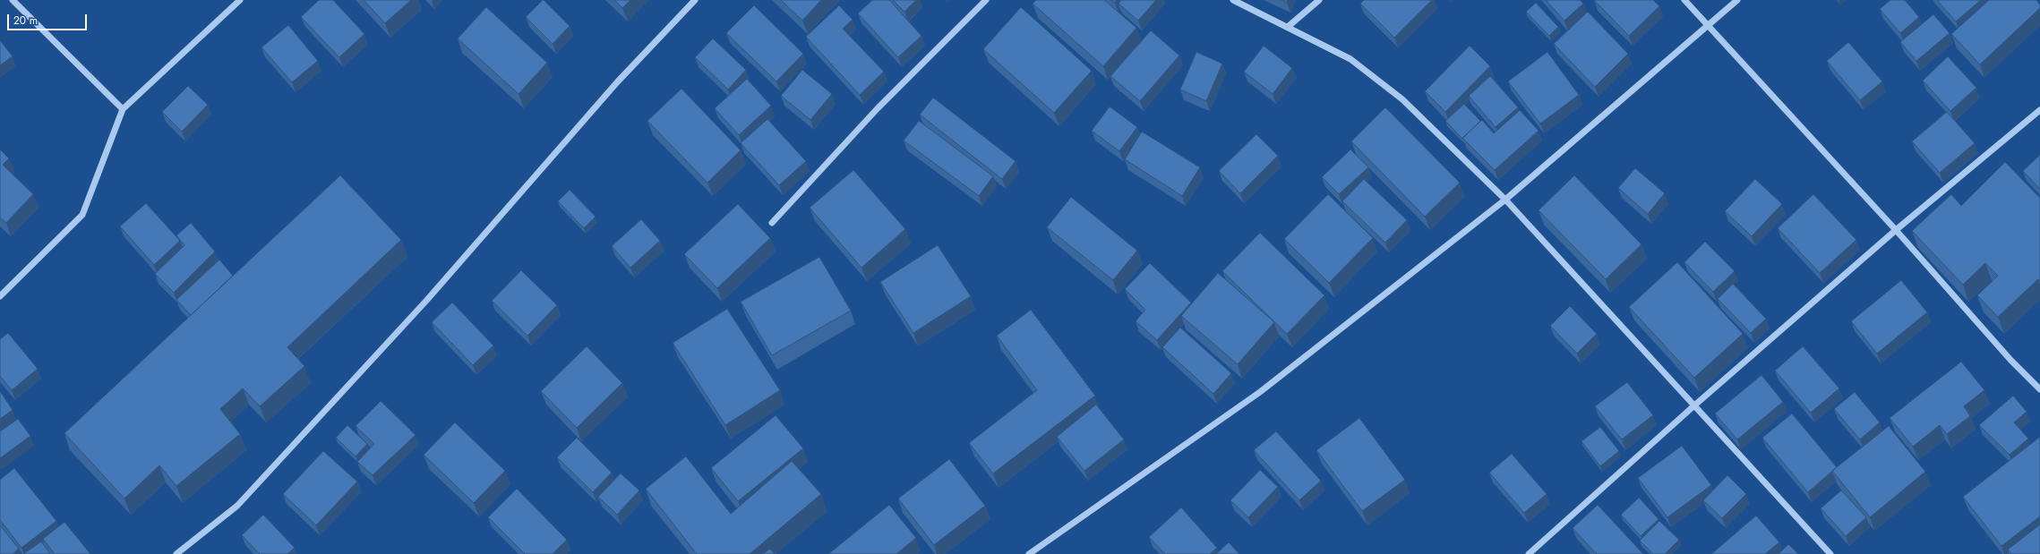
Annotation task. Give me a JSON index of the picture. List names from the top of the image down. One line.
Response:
{"scale_bar":"20 m"}
